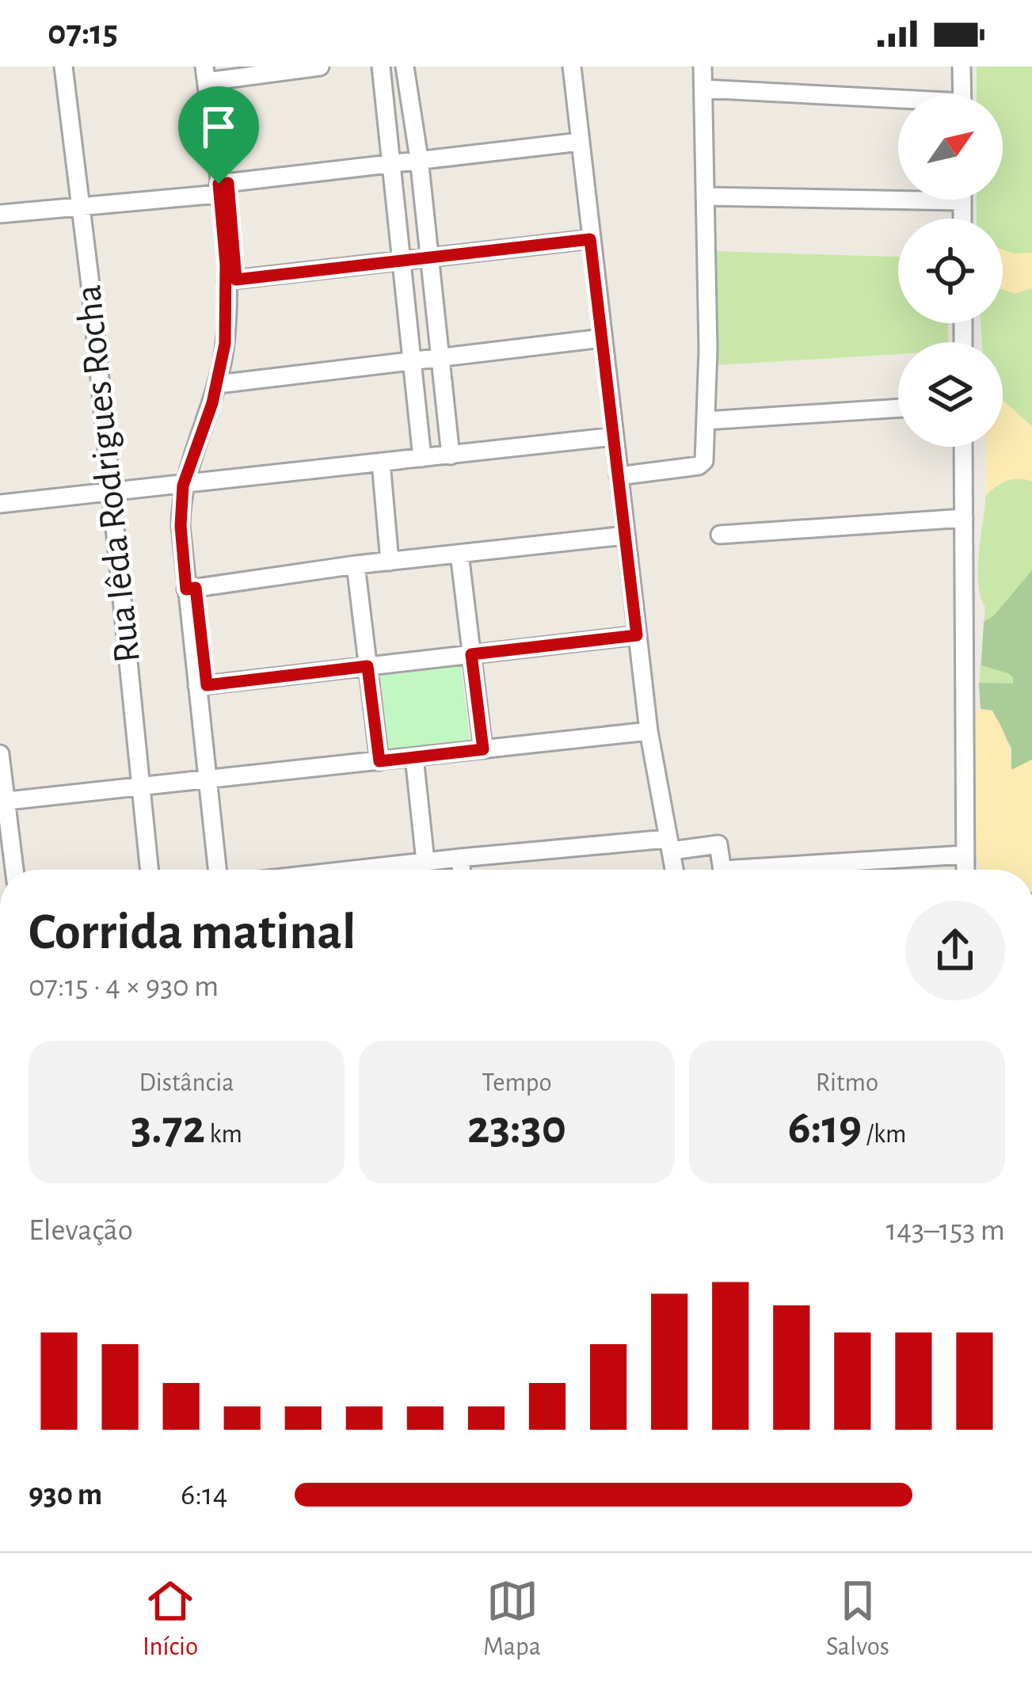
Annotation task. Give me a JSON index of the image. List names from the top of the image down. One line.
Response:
{"streets":{"street":["Rua Iêda Rodrigues Rocha"]},"north":"top right","page":{"status":"07:15","heading":["Corrida matinal","07:15 · 4 × 930 m"],"stats":[["Distância","3.72 km"],["Tempo","23:30"],["Ritmo","6:19 /km"]],"chart":["Elevação","143–153 m"],"list":[{"name":"930 m","note":"6:14"}],"tabs":["Início","Mapa","Salvos"]}}
